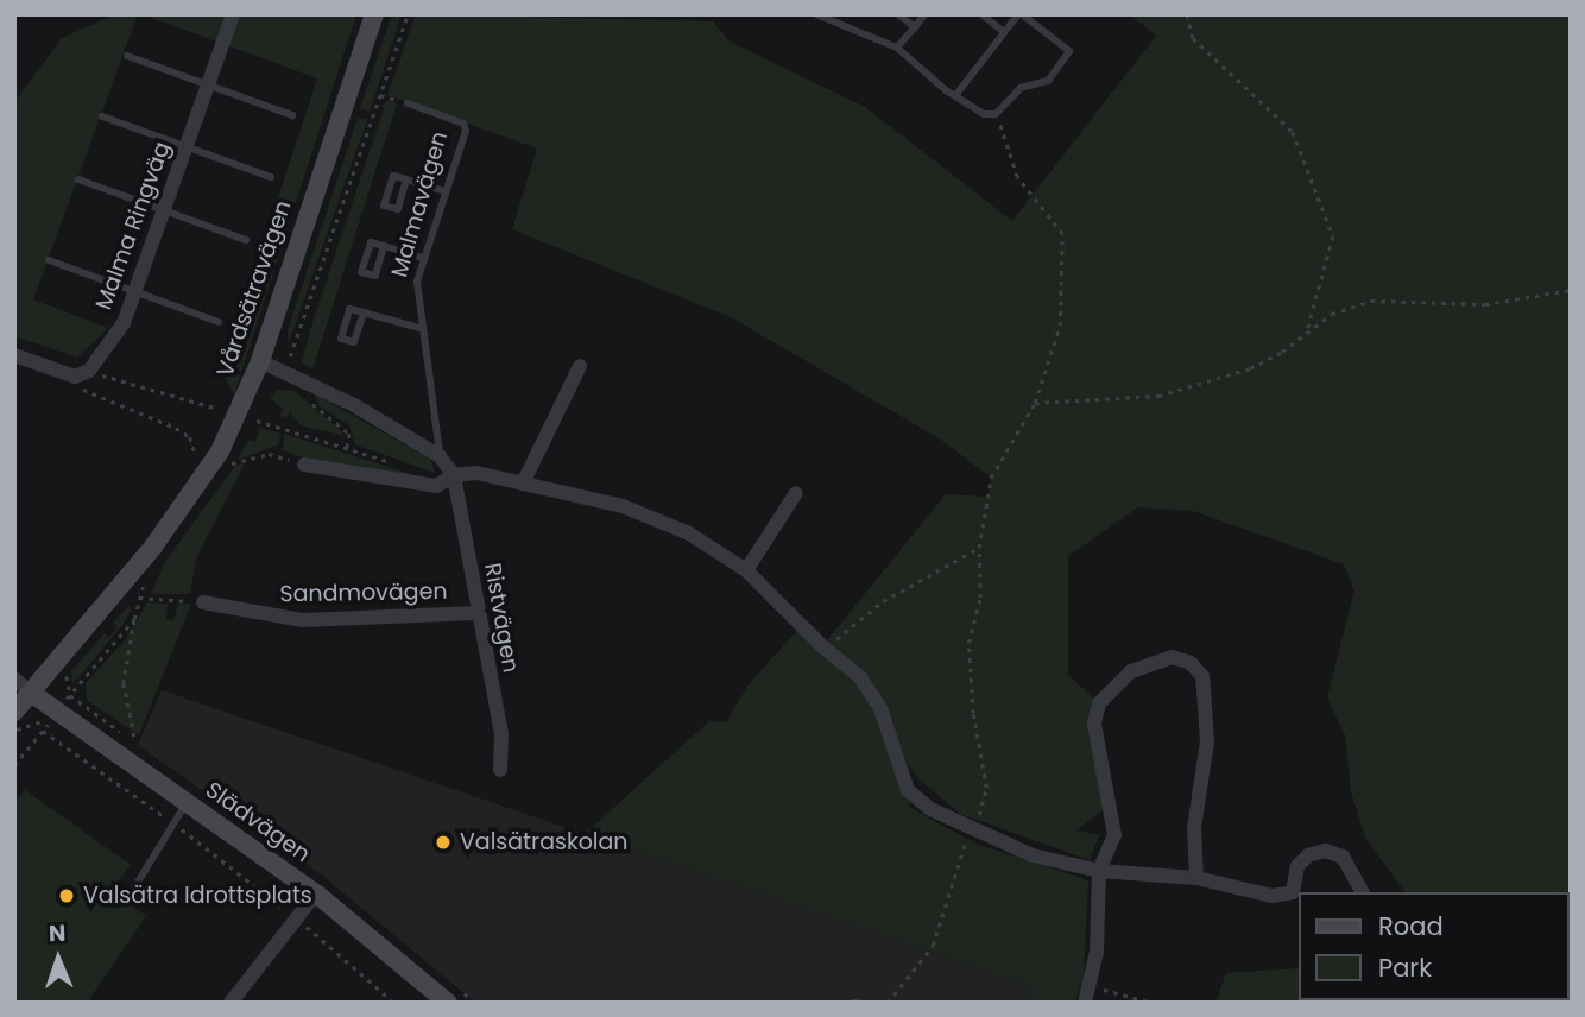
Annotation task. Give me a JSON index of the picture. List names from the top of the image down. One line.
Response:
{"streets":{"main road":["Vårdsätravägen","Slädvägen"],"street":["Malmavägen","Malma Ringväg","Sandmovägen","Ristvägen"]},"crossings":[["Malmavägen","Vårdsätravägen"],["Malmavägen","Ristvägen"],["Vårdsätravägen","Slädvägen"],["Sandmovägen","Ristvägen"]],"places":["Valsätraskolan","Valsätra Idrottsplats"],"legend":["Road","Park"],"north":"top"}
